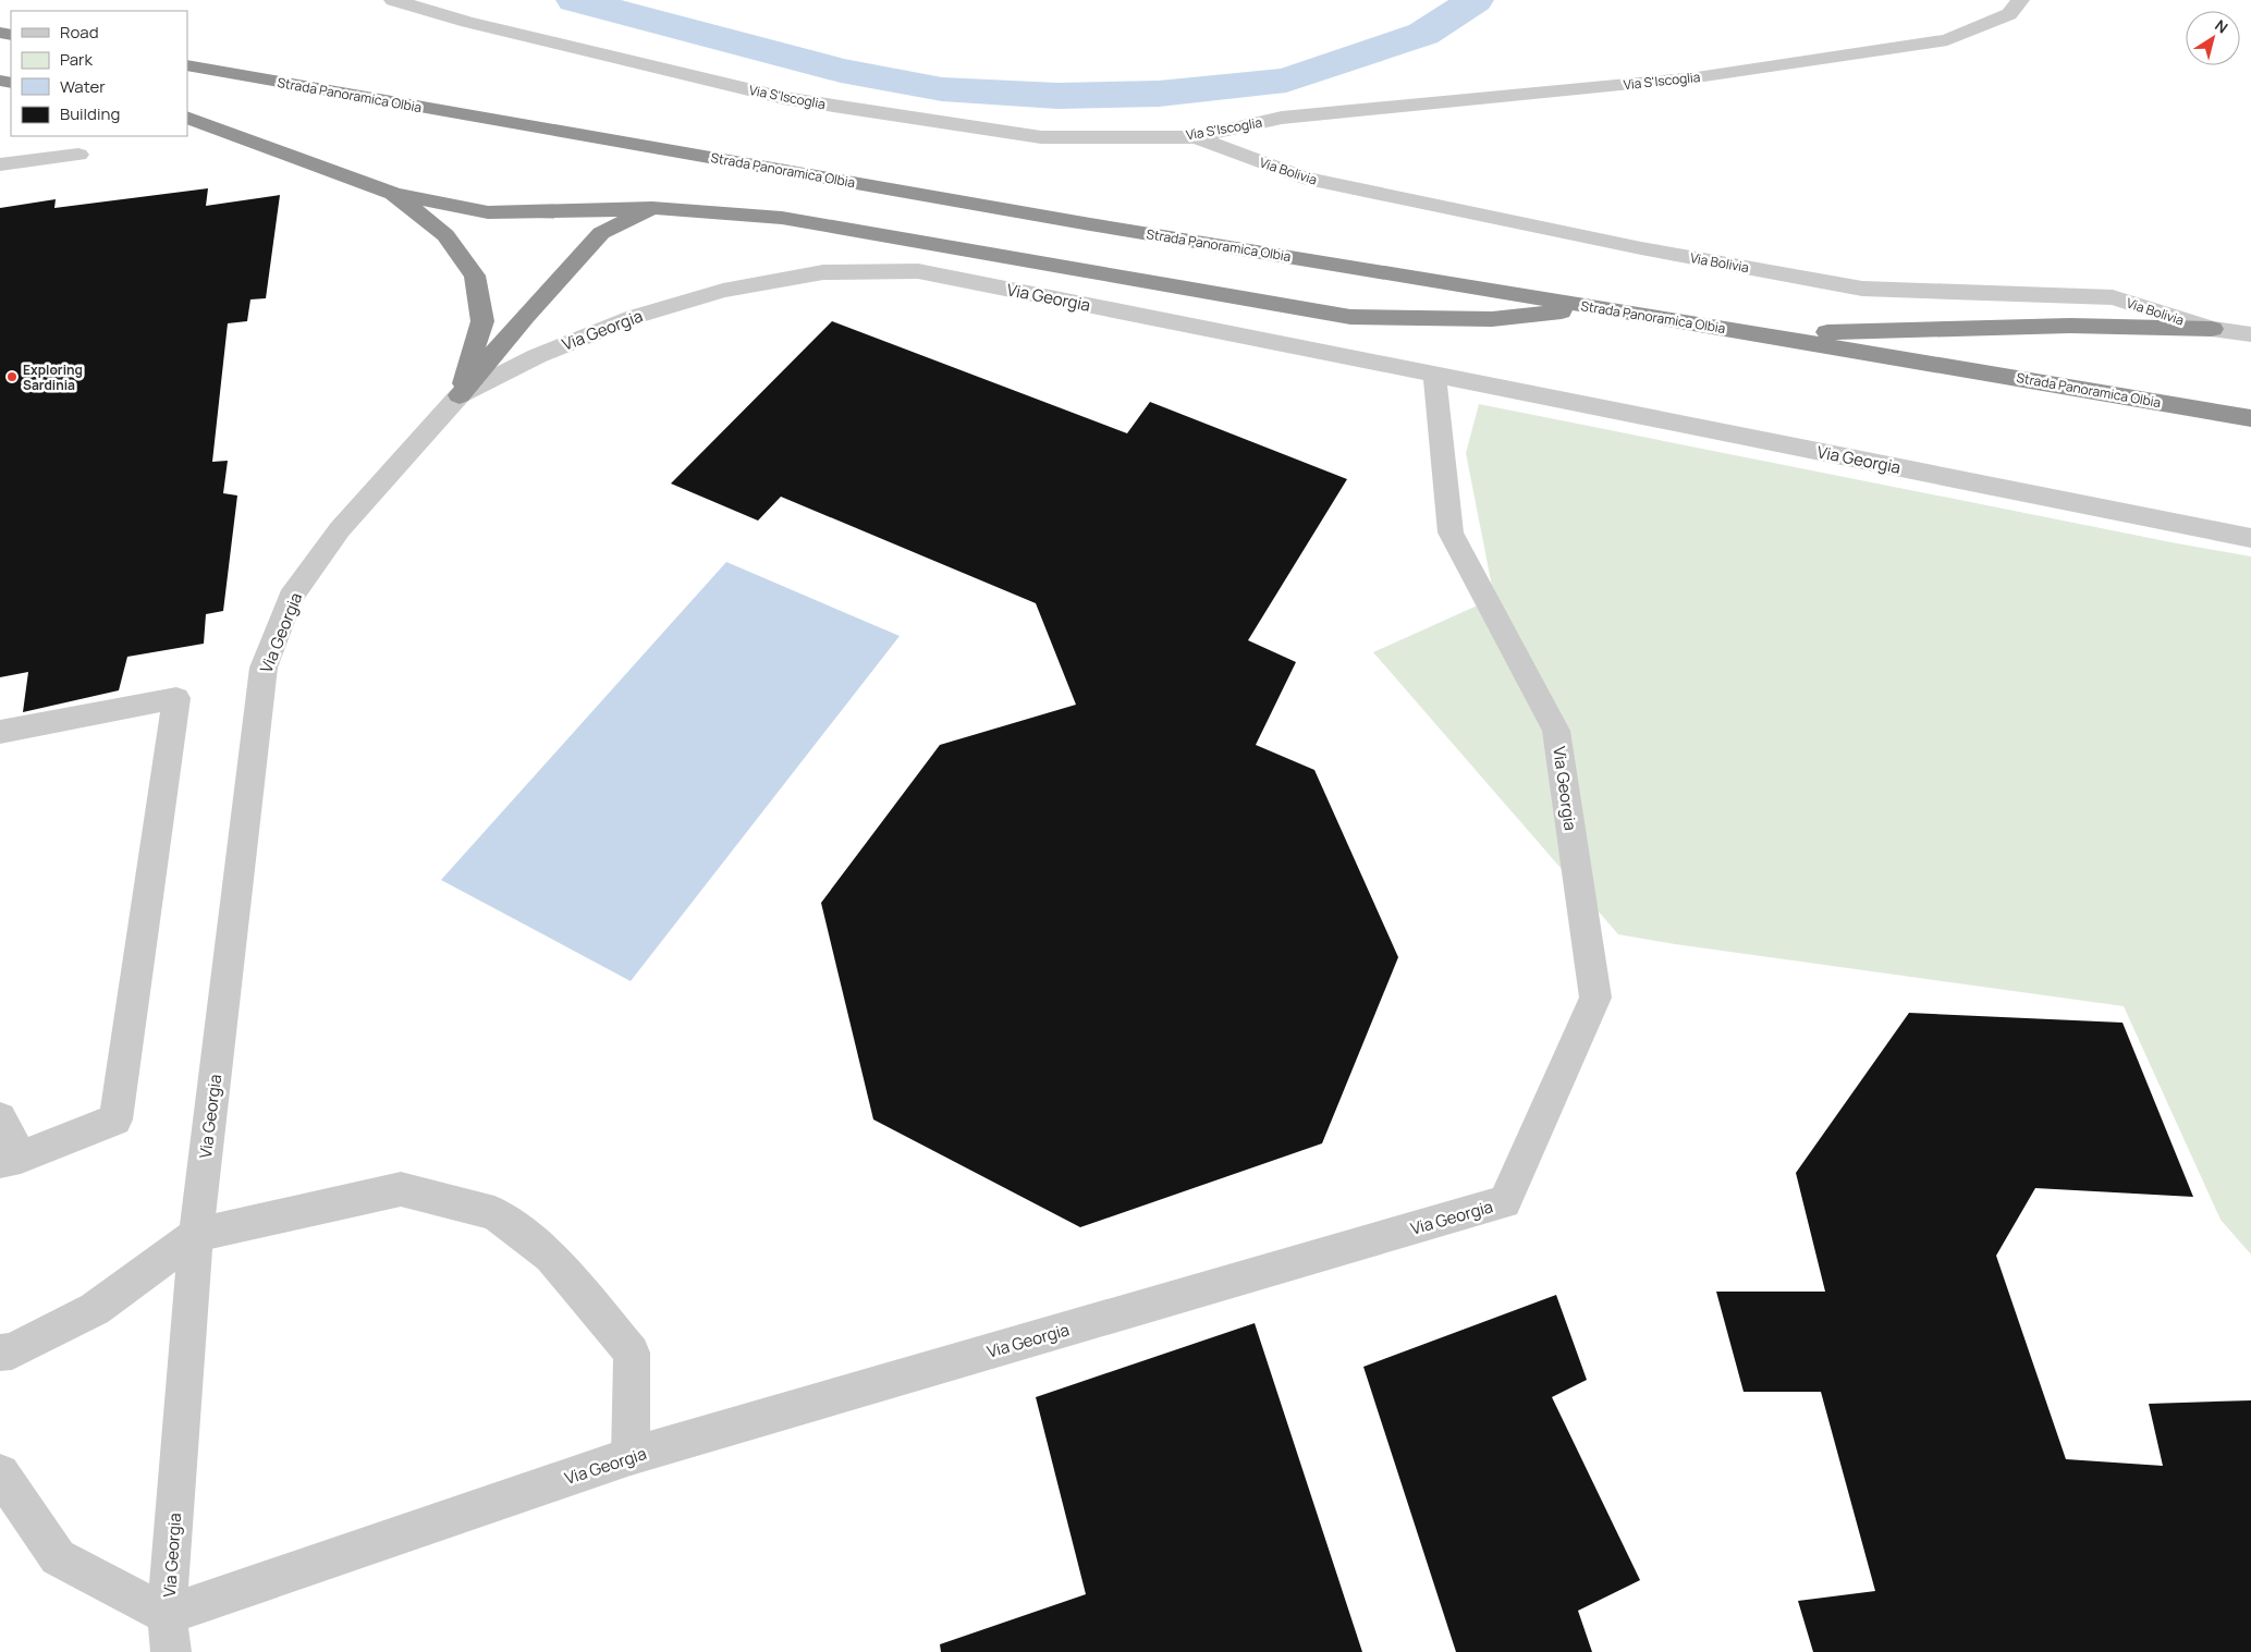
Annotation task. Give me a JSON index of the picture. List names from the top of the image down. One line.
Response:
{"streets":{"highway":["Strada Panoramica Olbia"],"street":["Via S'Iscoglia","Via Bolivia","Via Georgia"]},"crossings":[["Via S'Iscoglia","Via Bolivia"]],"places":["Exploring Sardinia"],"legend":["Road","Park","Water","Building"],"north":"top right"}
